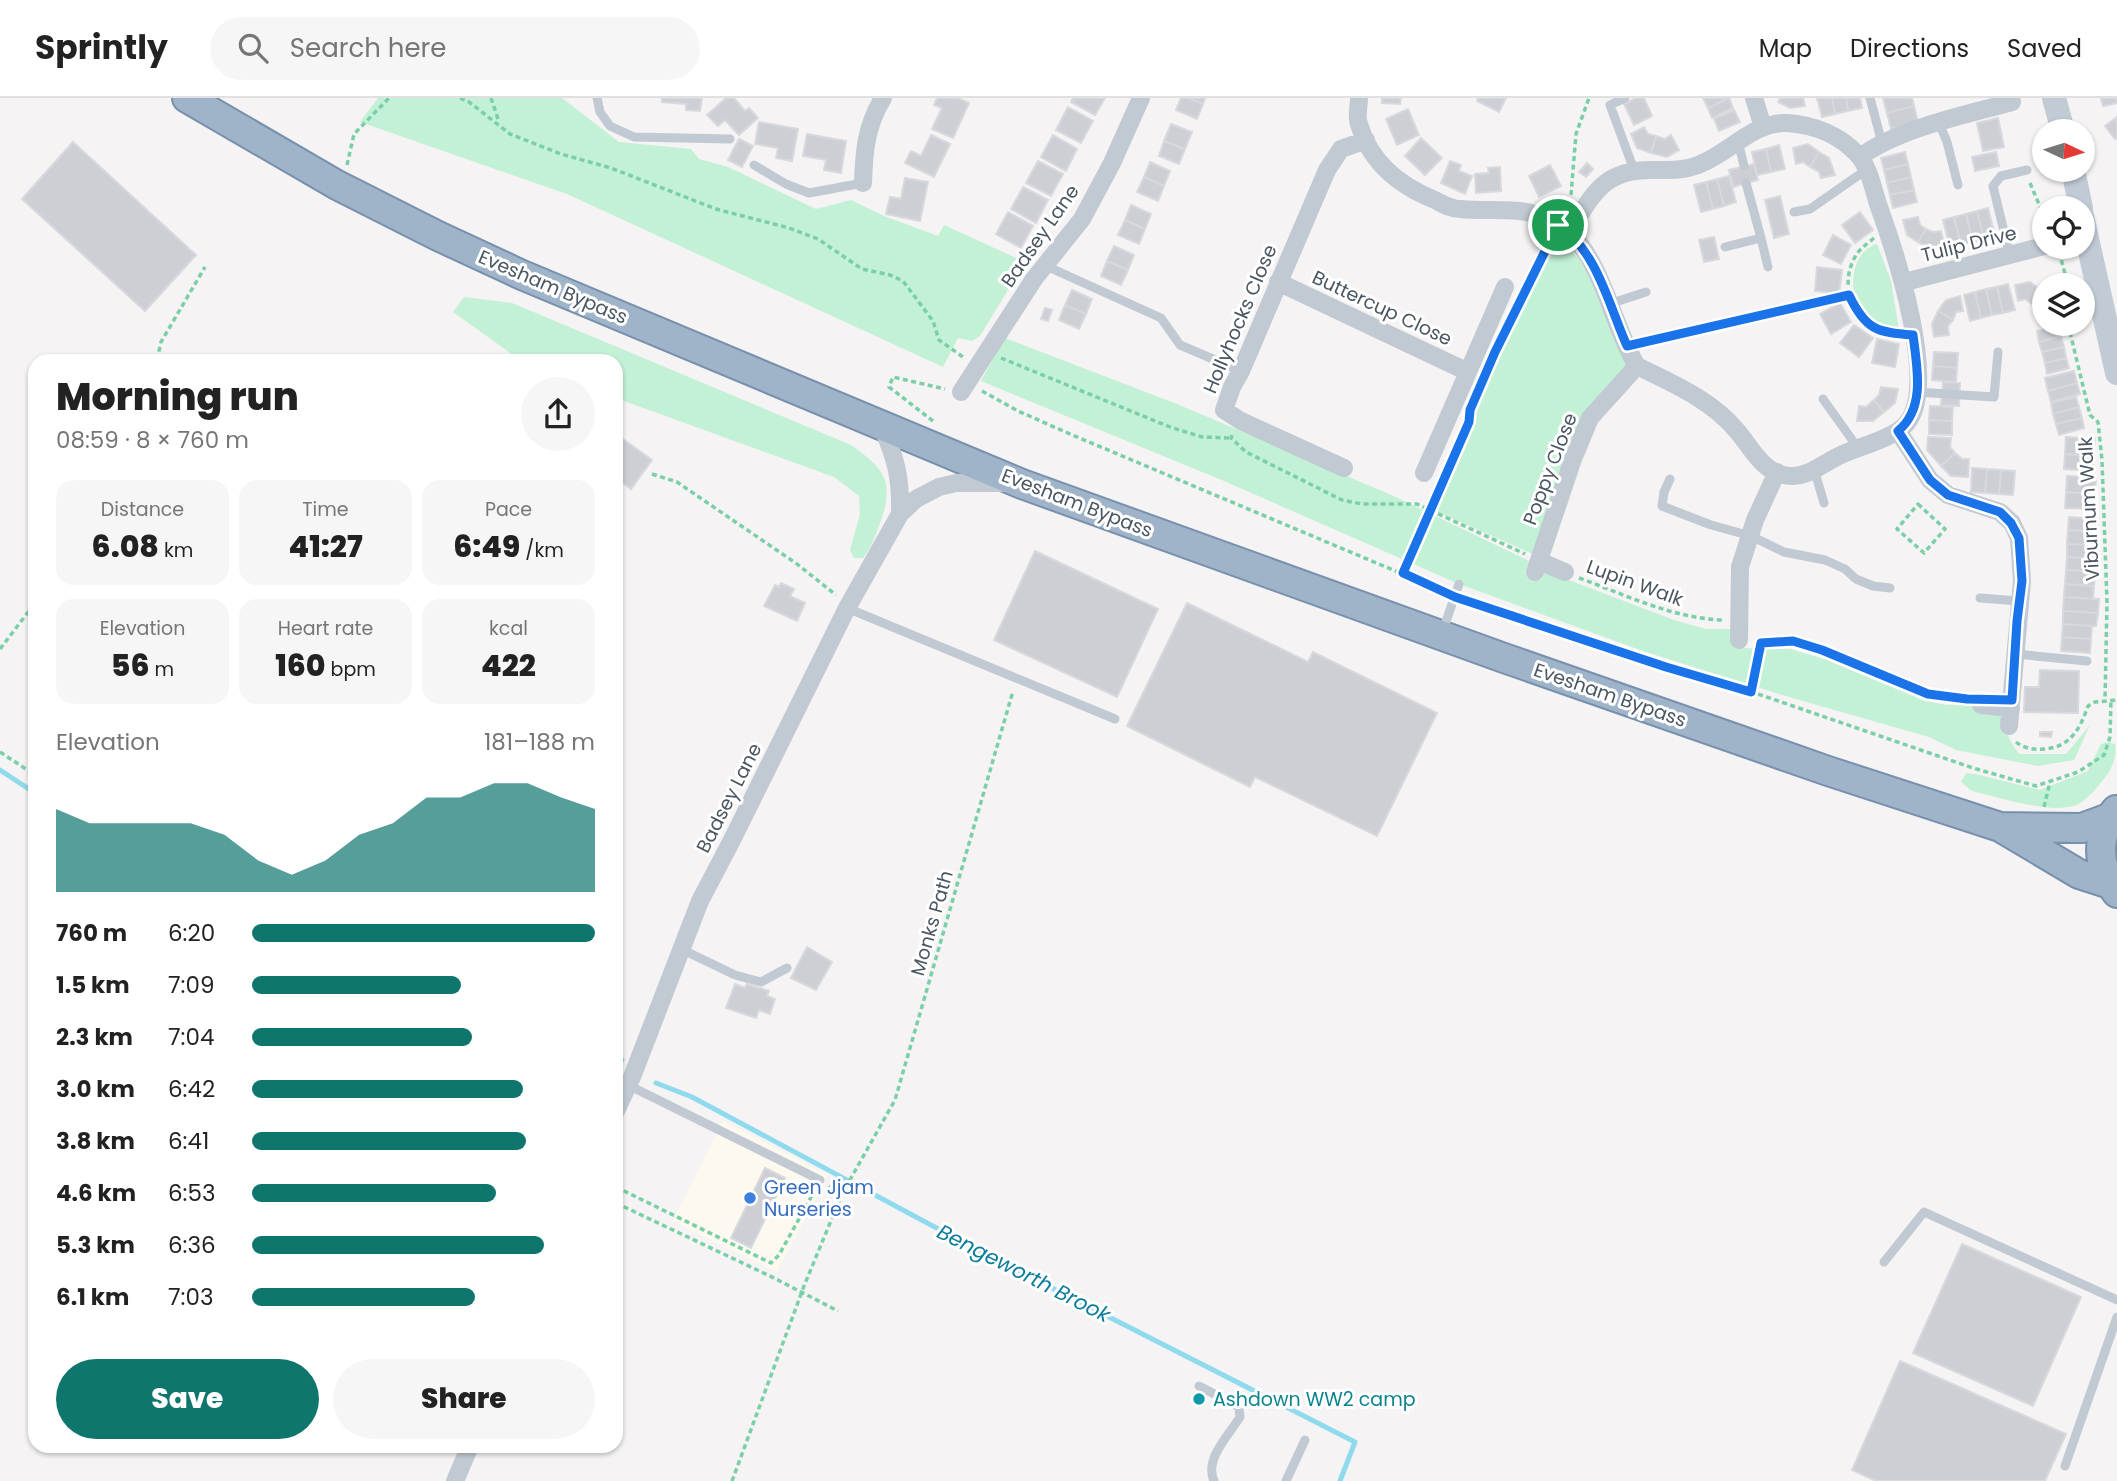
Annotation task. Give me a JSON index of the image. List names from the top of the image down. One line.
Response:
{"streets":{"highway":["Evesham Bypass"],"street":["Badsey Lane","Tulip Drive","Buttercup Close","Hollyhocks Close","Poppy Close"],"path":["Viburnum Walk","Lupin Walk","Monks Path"]},"crossings":[["Badsey Lane","Evesham Bypass"],["Buttercup Close","Hollyhocks Close"]],"water":["Bengeworth Brook"],"places":["Green Jjam Nurseries","Ashdown WW2 camp"],"north":"right","page":{"header":"Sprintly","search":"Search here","nav":["Map","Directions","Saved"],"heading":["Morning run","08:59 · 8 × 760 m"],"stats":[["Distance","6.08 km"],["Time","41:27"],["Pace","6:49 /km"],["Elevation","56 m"],["Heart rate","160 bpm"],["kcal","422"]],"chart":["Elevation","181–188 m"],"list":[{"name":"760 m","note":"6:20"},{"name":"1.5 km","note":"7:09"},{"name":"2.3 km","note":"7:04"},{"name":"3.0 km","note":"6:42"},{"name":"3.8 km","note":"6:41"},{"name":"4.6 km","note":"6:53"},{"name":"5.3 km","note":"6:36"},{"name":"6.1 km","note":"7:03"}],"buttons":["Save","Share"]}}
